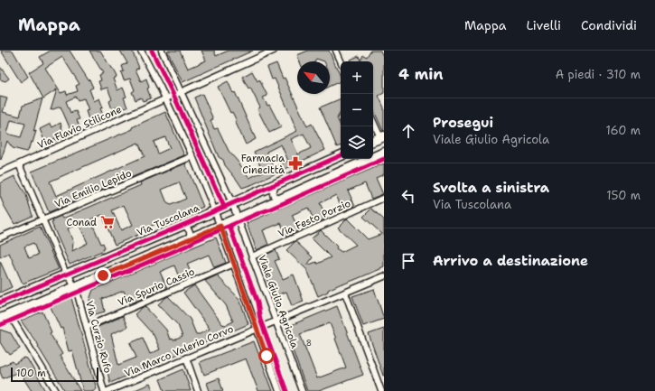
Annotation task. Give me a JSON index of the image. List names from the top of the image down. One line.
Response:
{"streets":{"main road":["Via Tuscolana"],"street":["Via Flavio Stilicone","Via Emilio Lepido","Via Festo Porzio","Via Spurio Cassio","Viale Giulio Agricola","Via Curzio Rufo","Via Marco Valerio Corvo"]},"crossings":[["Via Festo Porzio","Viale Giulio Agricola"],["Via Spurio Cassio","Via Curzio Rufo"],["Viale Giulio Agricola","Via Marco Valerio Corvo"]],"places":{"pharmacy":["Farmacia Cinecittà"],"supermarket":["Conad"]},"house_numbers":["8"],"scale_bar":"100 m","north":"top left","page":{"header":"Mappa","nav":["Mappa","Livelli","Condividi"],"heading":["4 min","A piedi · 310 m"],"map_buttons":["+","−"],"list":[["Prosegui","Viale Giulio Agricola","160 m"],["Svolta a sinistra","Via Tuscolana","150 m"],"Arrivo a destinazione"],"scale":"100 m"}}
